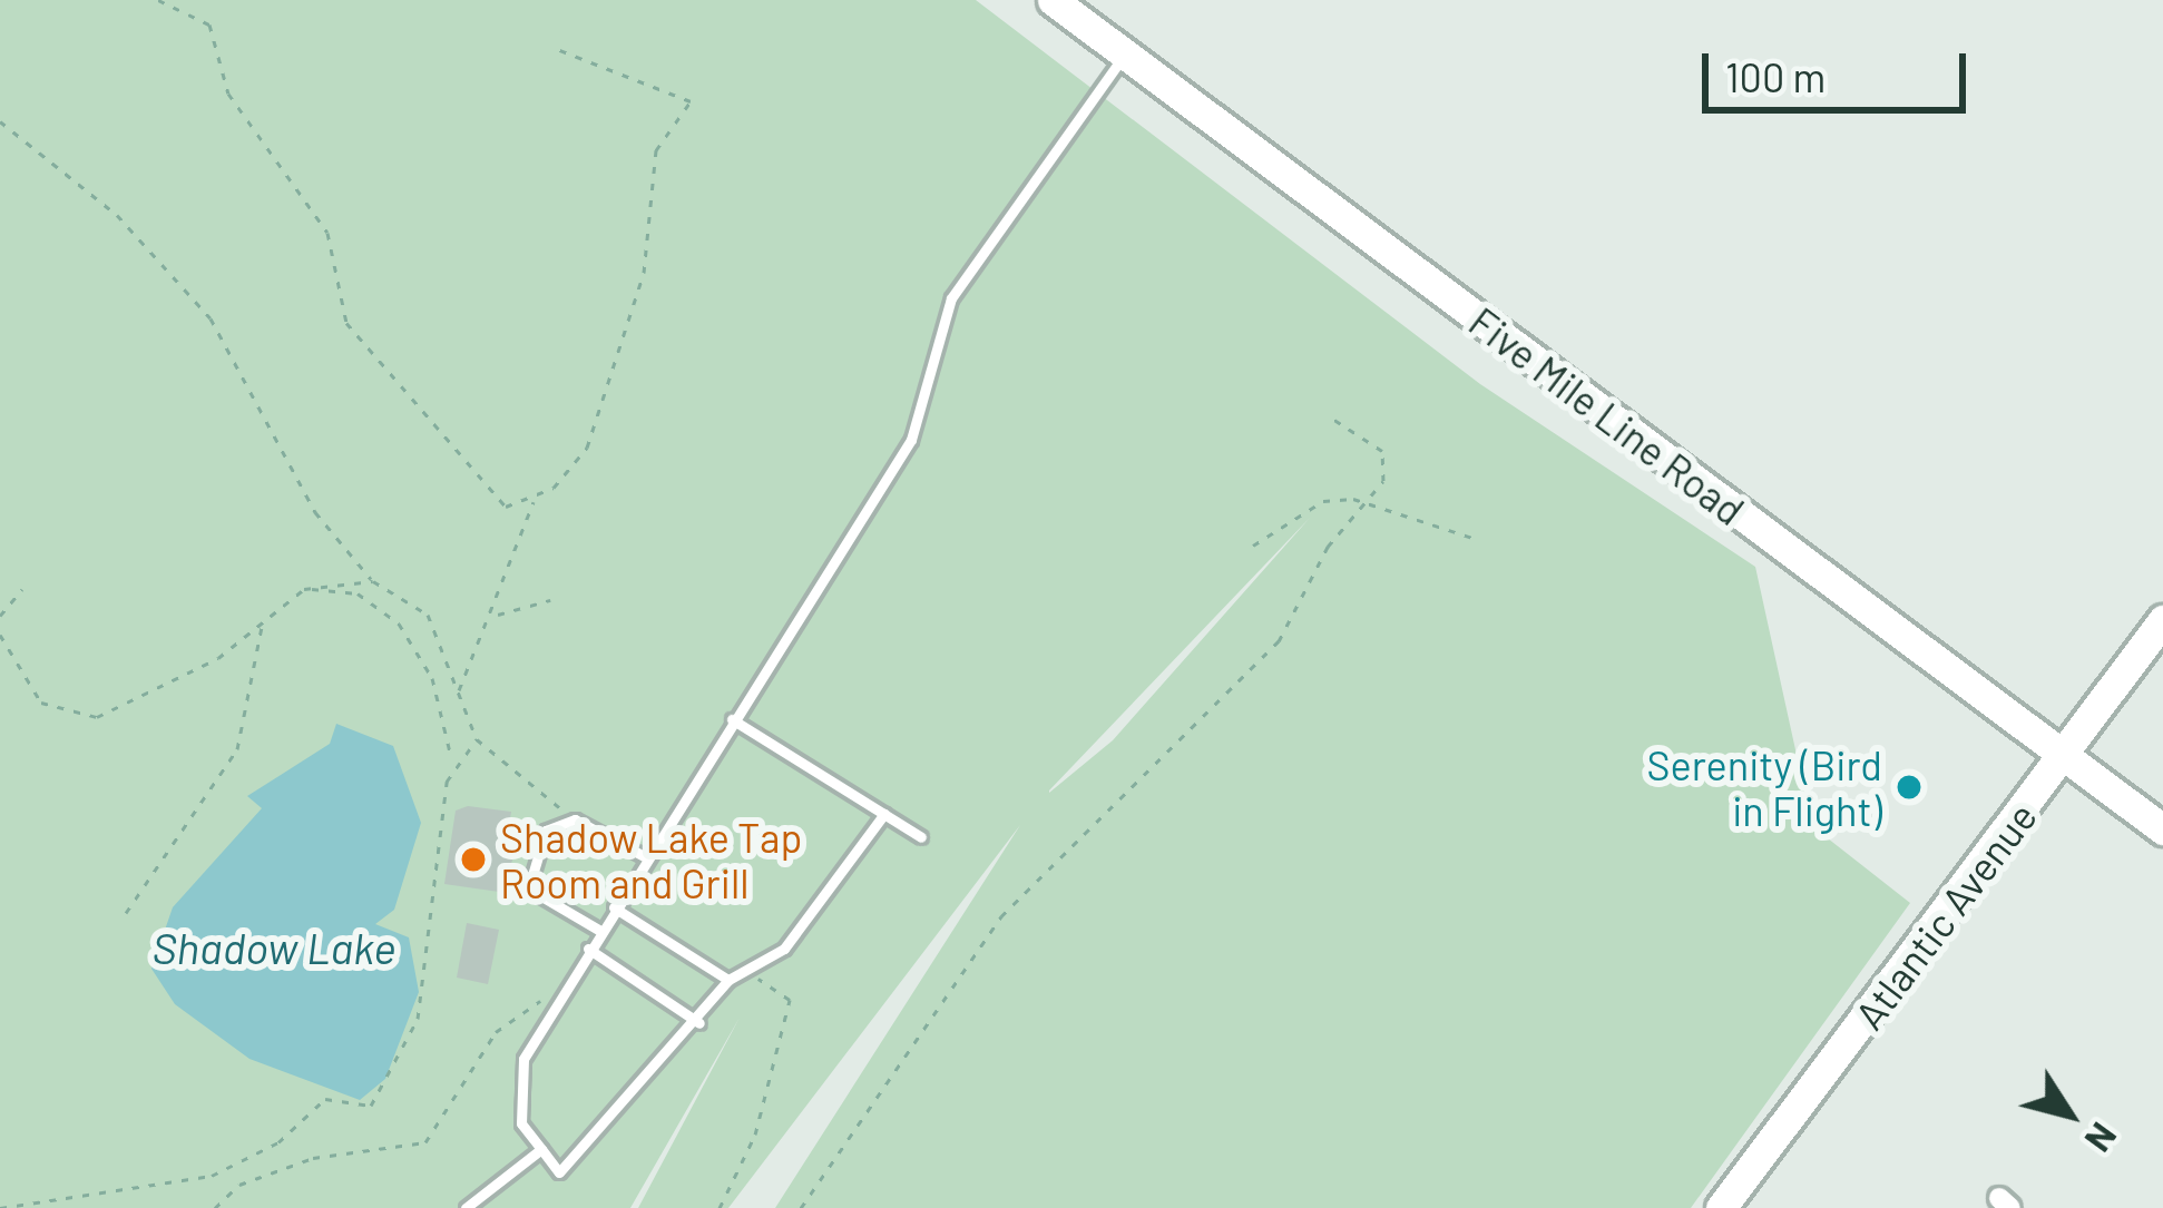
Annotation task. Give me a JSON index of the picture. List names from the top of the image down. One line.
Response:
{"streets":{"main road":["Five Mile Line Road","Atlantic Avenue"]},"crossings":[["Five Mile Line Road","Atlantic Avenue"]],"water":["Shadow Lake"],"places":["Serenity (Bird in Flight)","Shadow Lake Tap Room and Grill"],"scale_bar":"100 m","north":"bottom right"}
